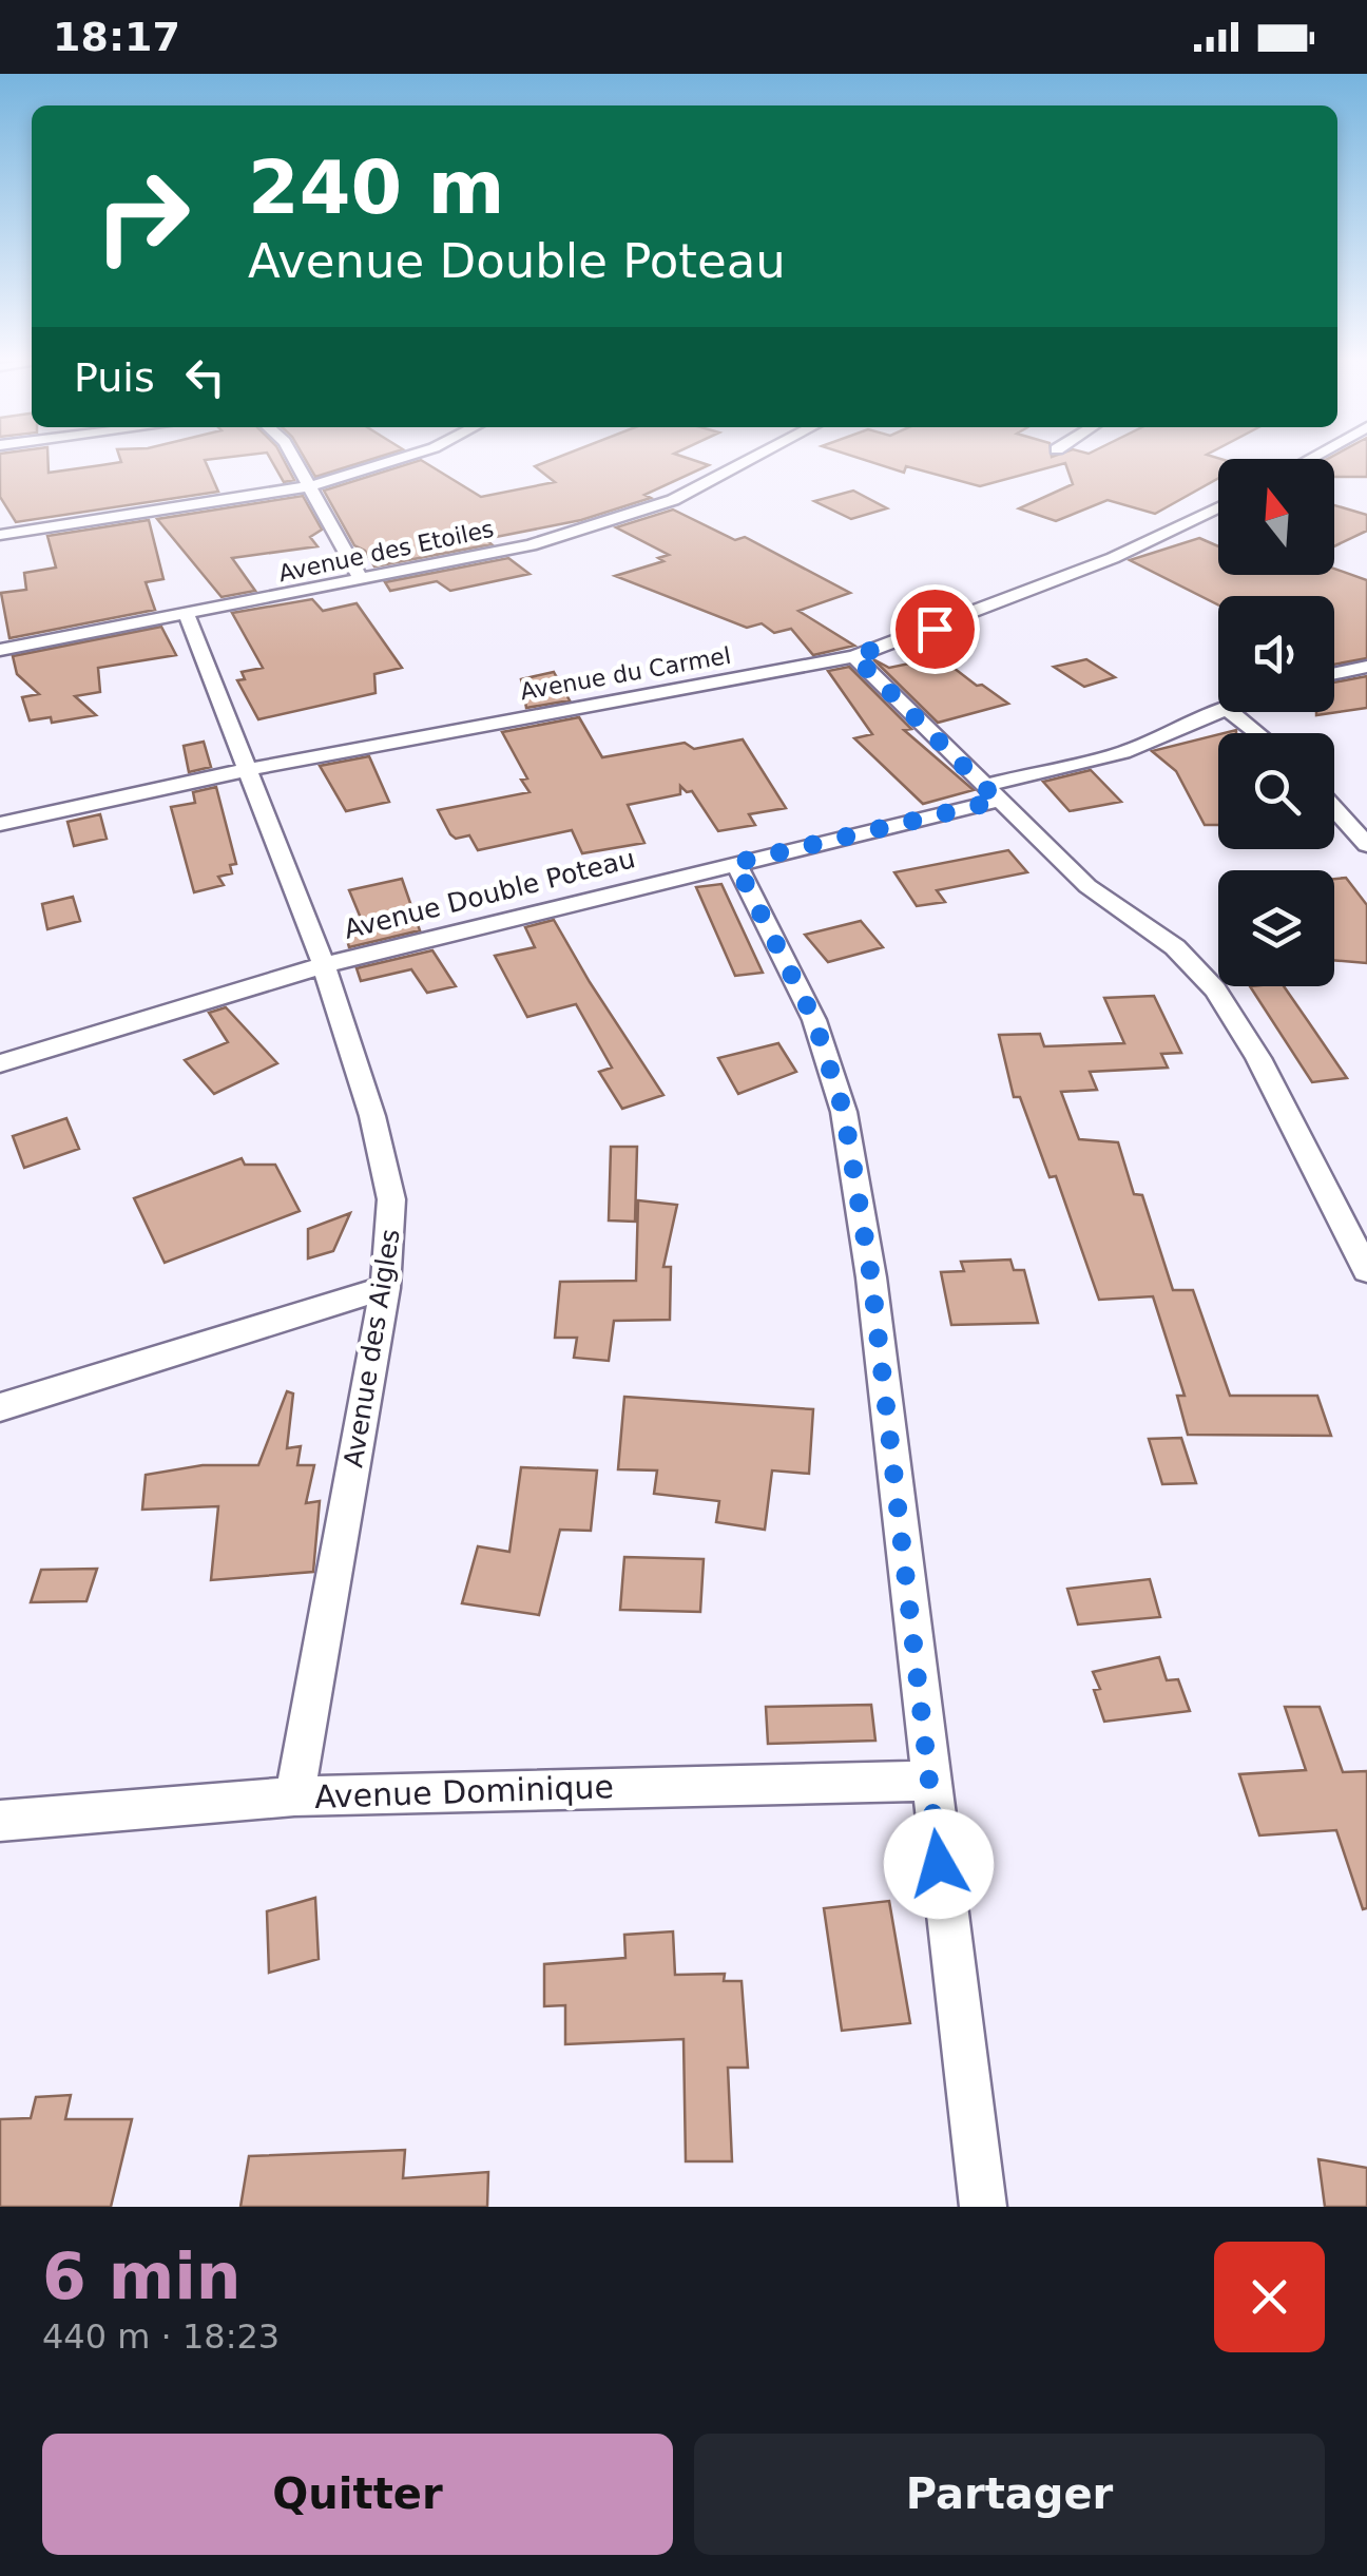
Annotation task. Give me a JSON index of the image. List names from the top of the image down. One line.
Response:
{"streets":{"street":["Avenue des Etoiles","Avenue du Carmel","Avenue Double Poteau","Avenue des Aigles","Avenue Dominique"]},"crossings":[["Avenue des Etoiles","Avenue des Aigles"],["Avenue du Carmel","Avenue des Aigles"],["Avenue Double Poteau","Avenue des Aigles"],["Avenue des Aigles","Avenue Dominique"]],"north":"top","page":{"status":"18:17","turn":["240 m","Avenue Double Poteau"],"then":"Puis","heading":["6 min","440 m · 18:23"],"buttons":["Quitter","Partager"]}}
